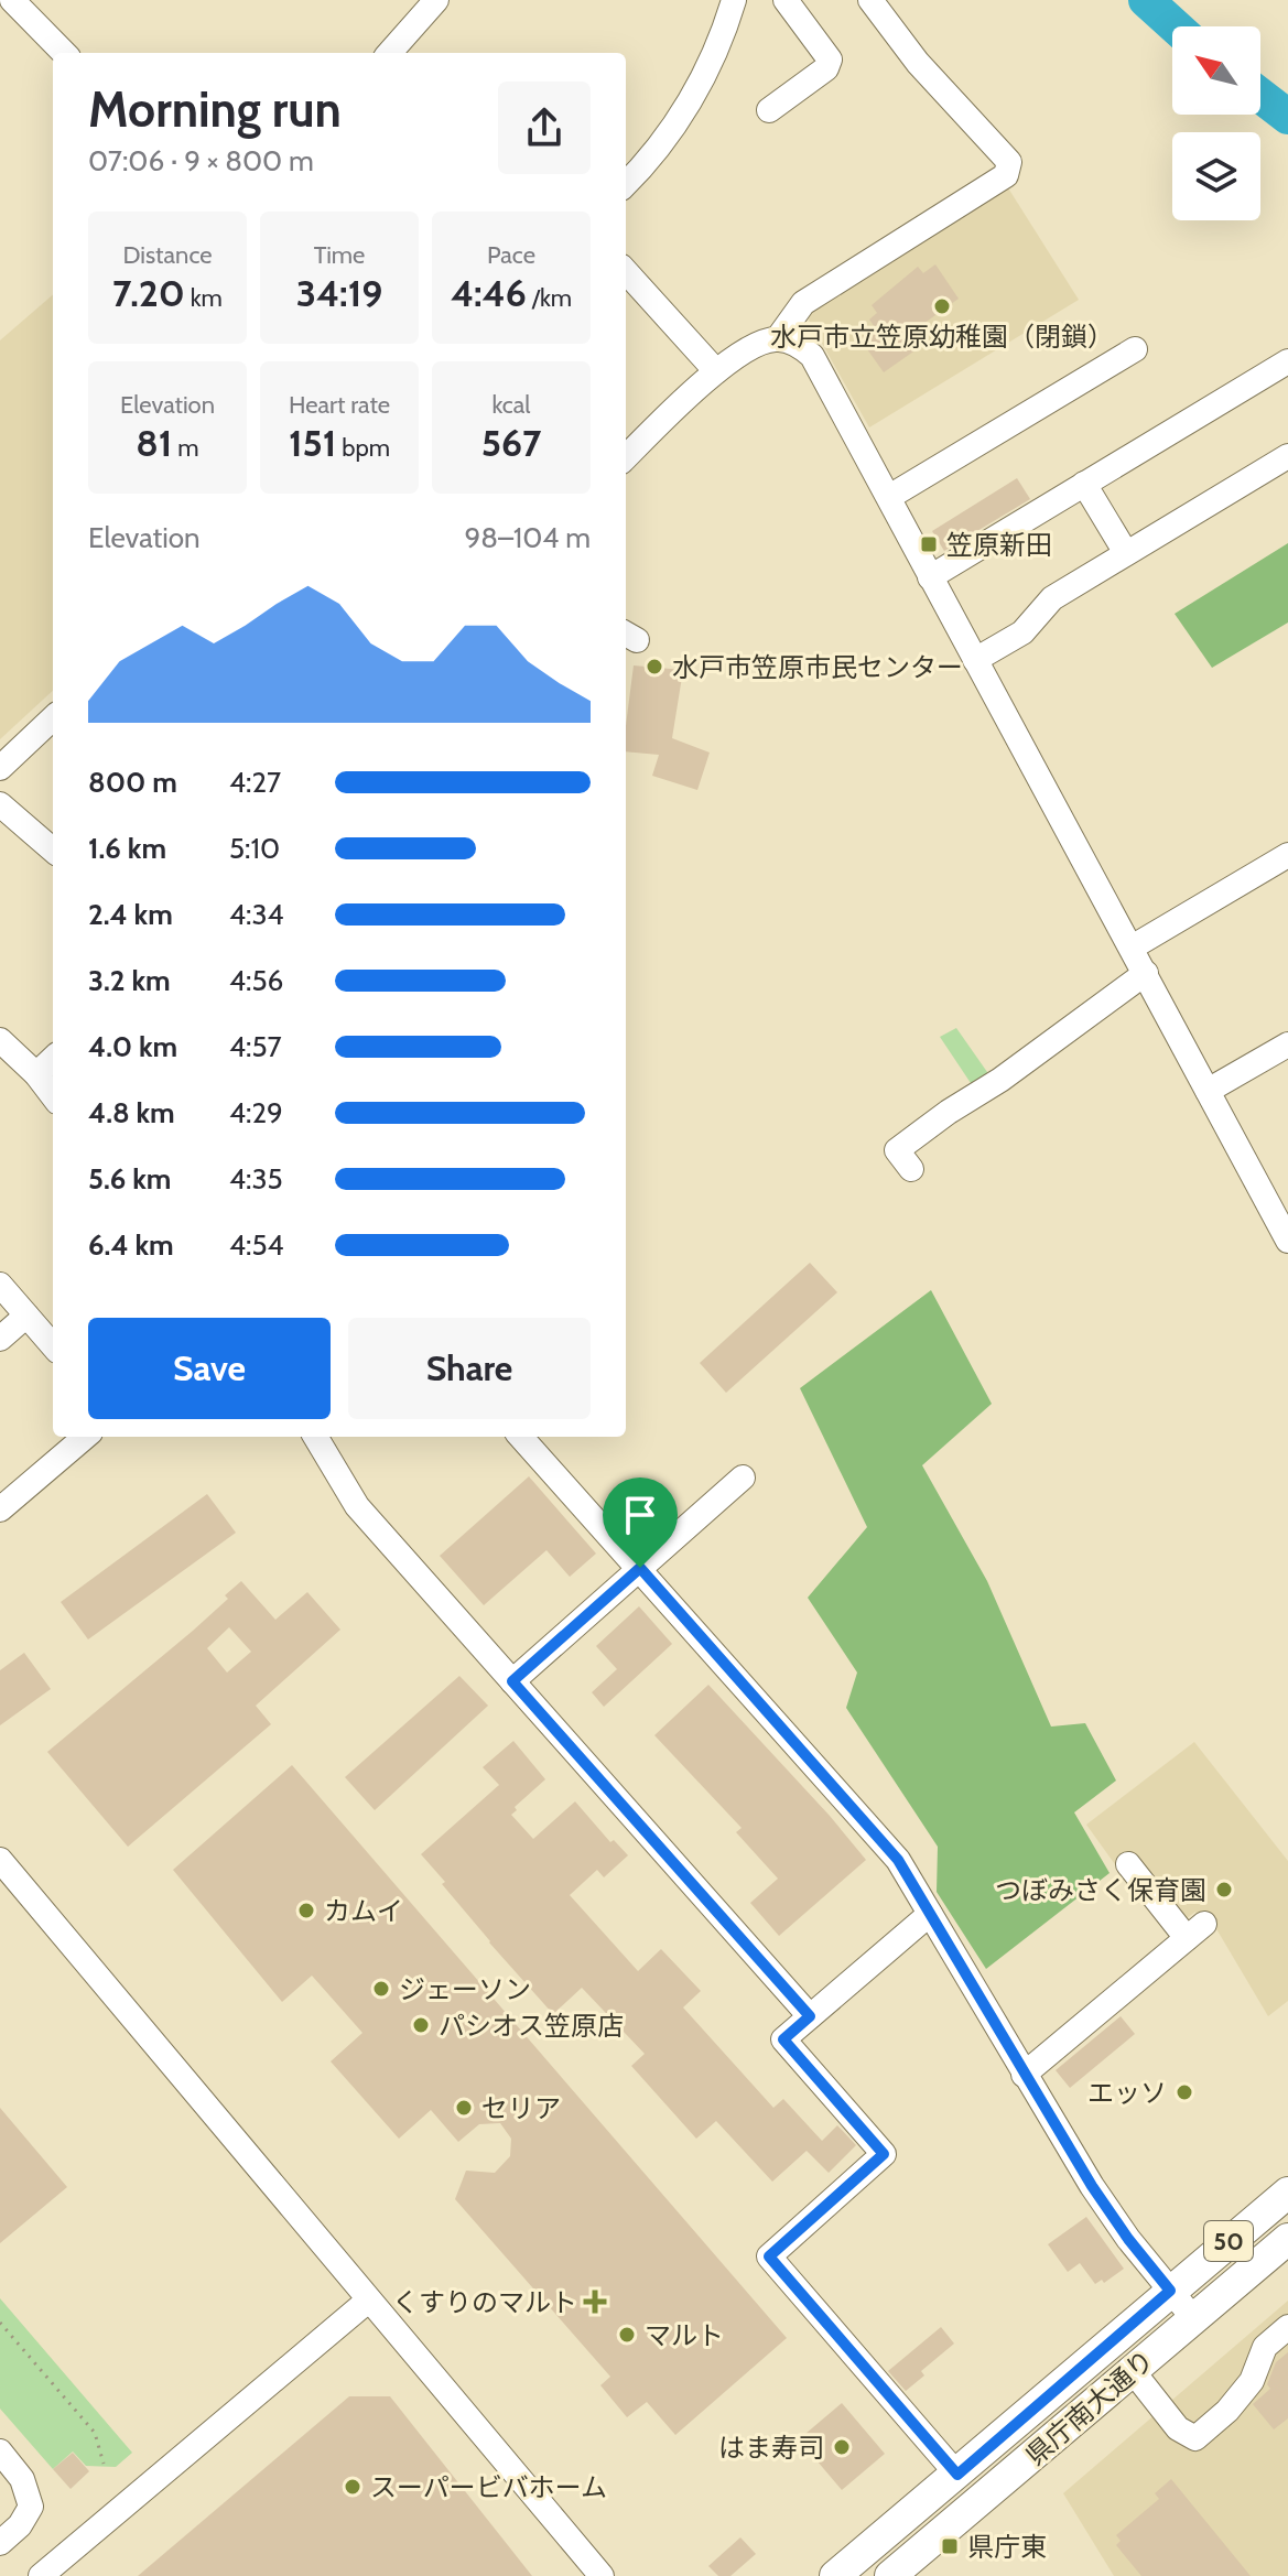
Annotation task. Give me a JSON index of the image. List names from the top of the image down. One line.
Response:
{"streets":{"main road":["50","県庁南大通り"]},"places":{"other":["水戸市立笠原幼稚園（閉鎖）","水戸市笠原市民センター","つぼみさく保育園","カムイ","ジェーソン","パシオス笠原店","エッソ","セリア","マルト","はま寿司","スーパービバホーム"],"transit":["笠原新田","県庁東"],"health":["くすりのマルト"]},"north":"top left","page":{"heading":["Morning run","07:06 · 9 × 800 m"],"stats":[["Distance","7.20 km"],["Time","34:19"],["Pace","4:46 /km"],["Elevation","81 m"],["Heart rate","151 bpm"],["kcal","567"]],"chart":["Elevation","98–104 m"],"list":[{"name":"800 m","note":"4:27"},{"name":"1.6 km","note":"5:10"},{"name":"2.4 km","note":"4:34"},{"name":"3.2 km","note":"4:56"},{"name":"4.0 km","note":"4:57"},{"name":"4.8 km","note":"4:29"},{"name":"5.6 km","note":"4:35"},{"name":"6.4 km","note":"4:54"}],"buttons":["Save","Share"]}}
